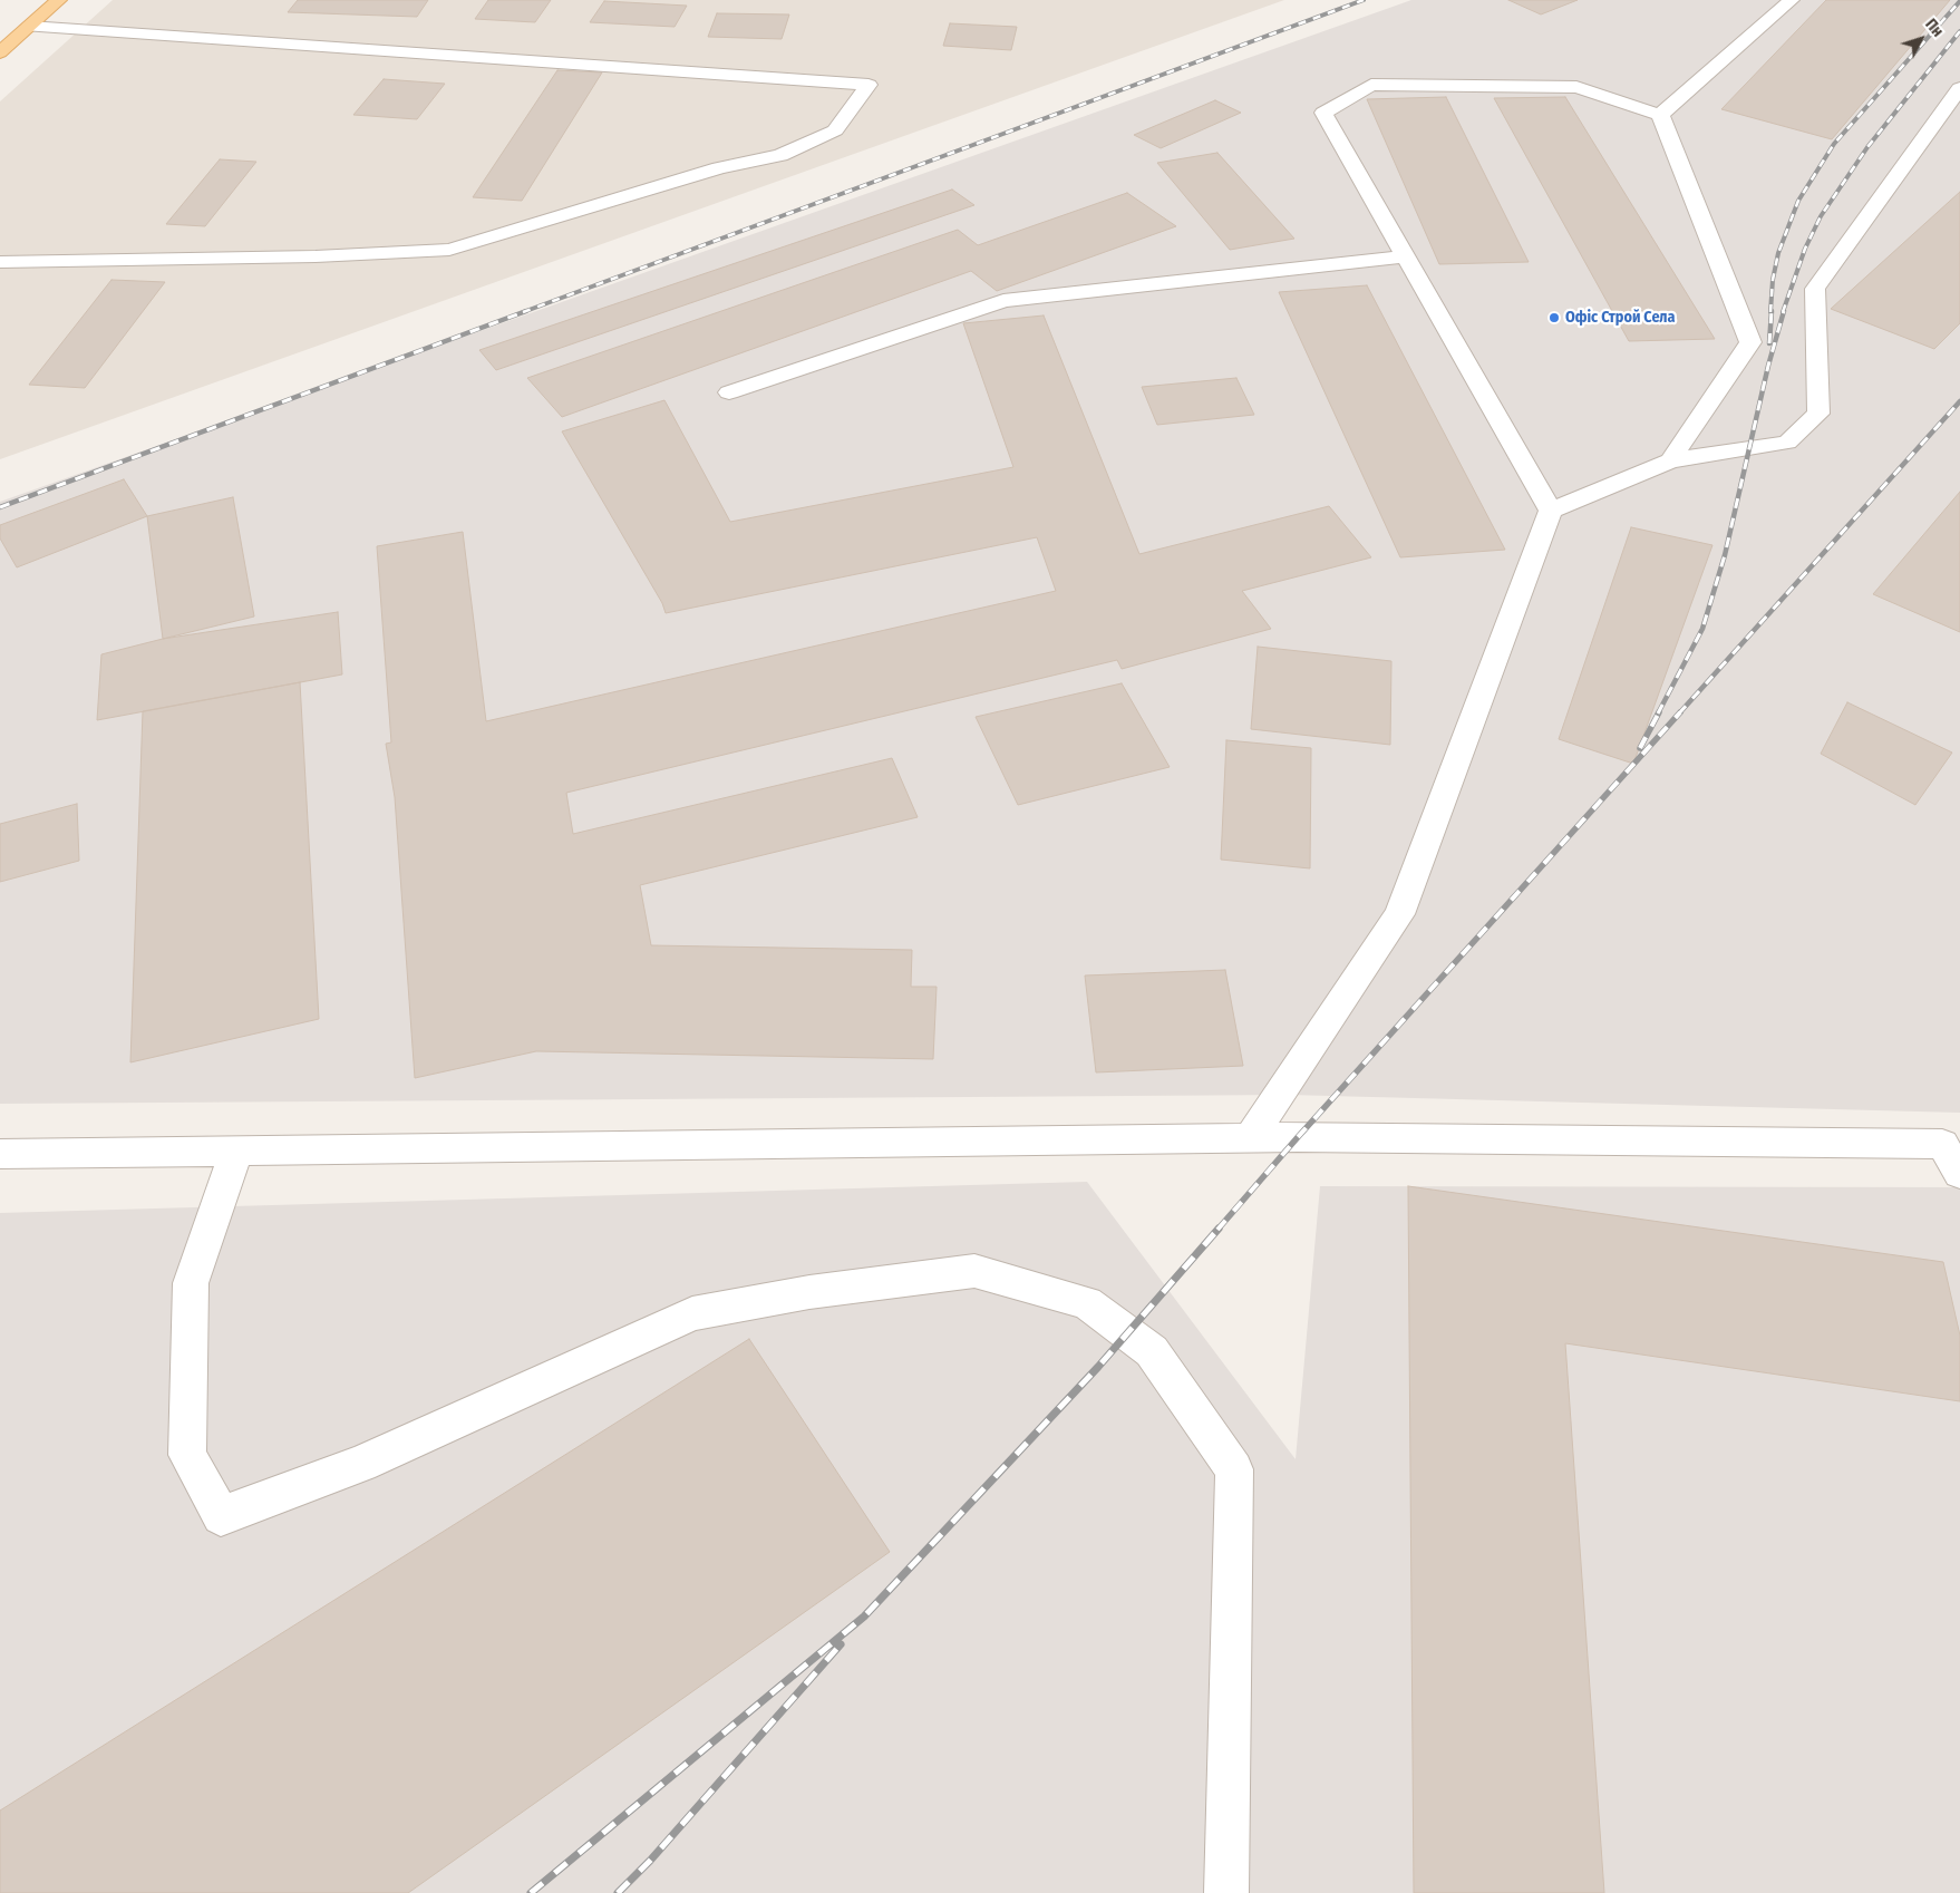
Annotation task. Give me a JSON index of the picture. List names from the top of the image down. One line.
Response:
{"places":["Офіс Строй Села"],"north":"top right"}
